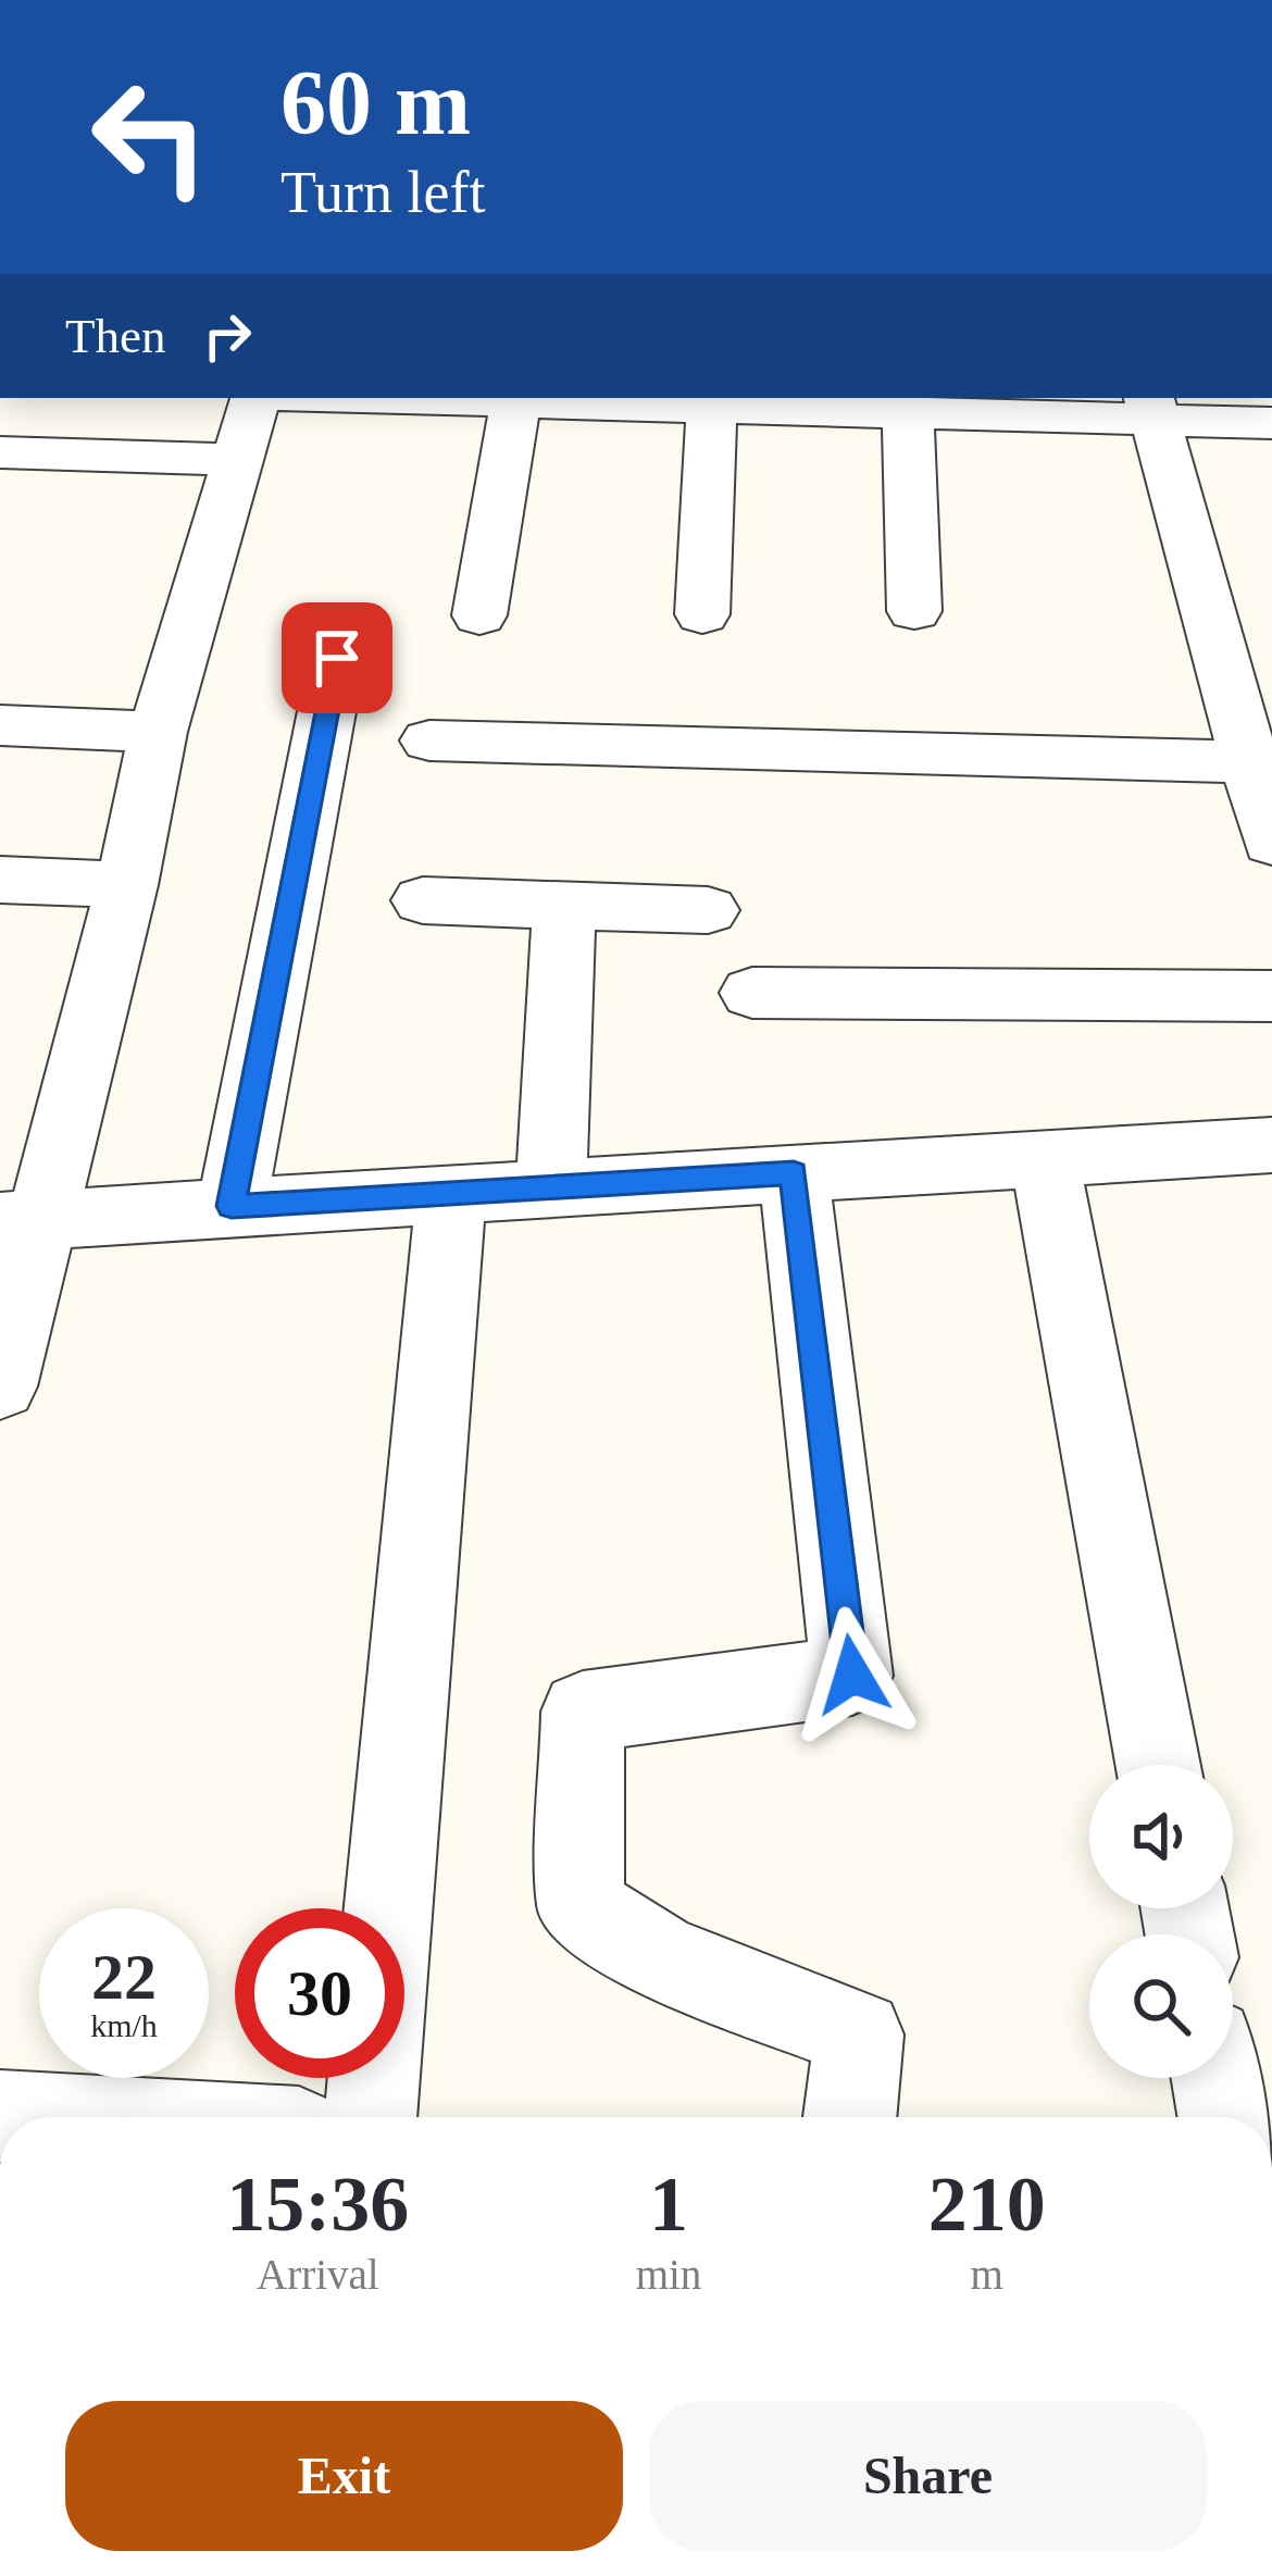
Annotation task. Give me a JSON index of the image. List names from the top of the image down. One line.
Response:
{"page":{"turn":["60 m","Turn left"],"then":"Then","speed":"22 km/h","limit":"30","eta":["15:36","Arrival","1","min","210","m"],"buttons":["Exit","Share"]}}
